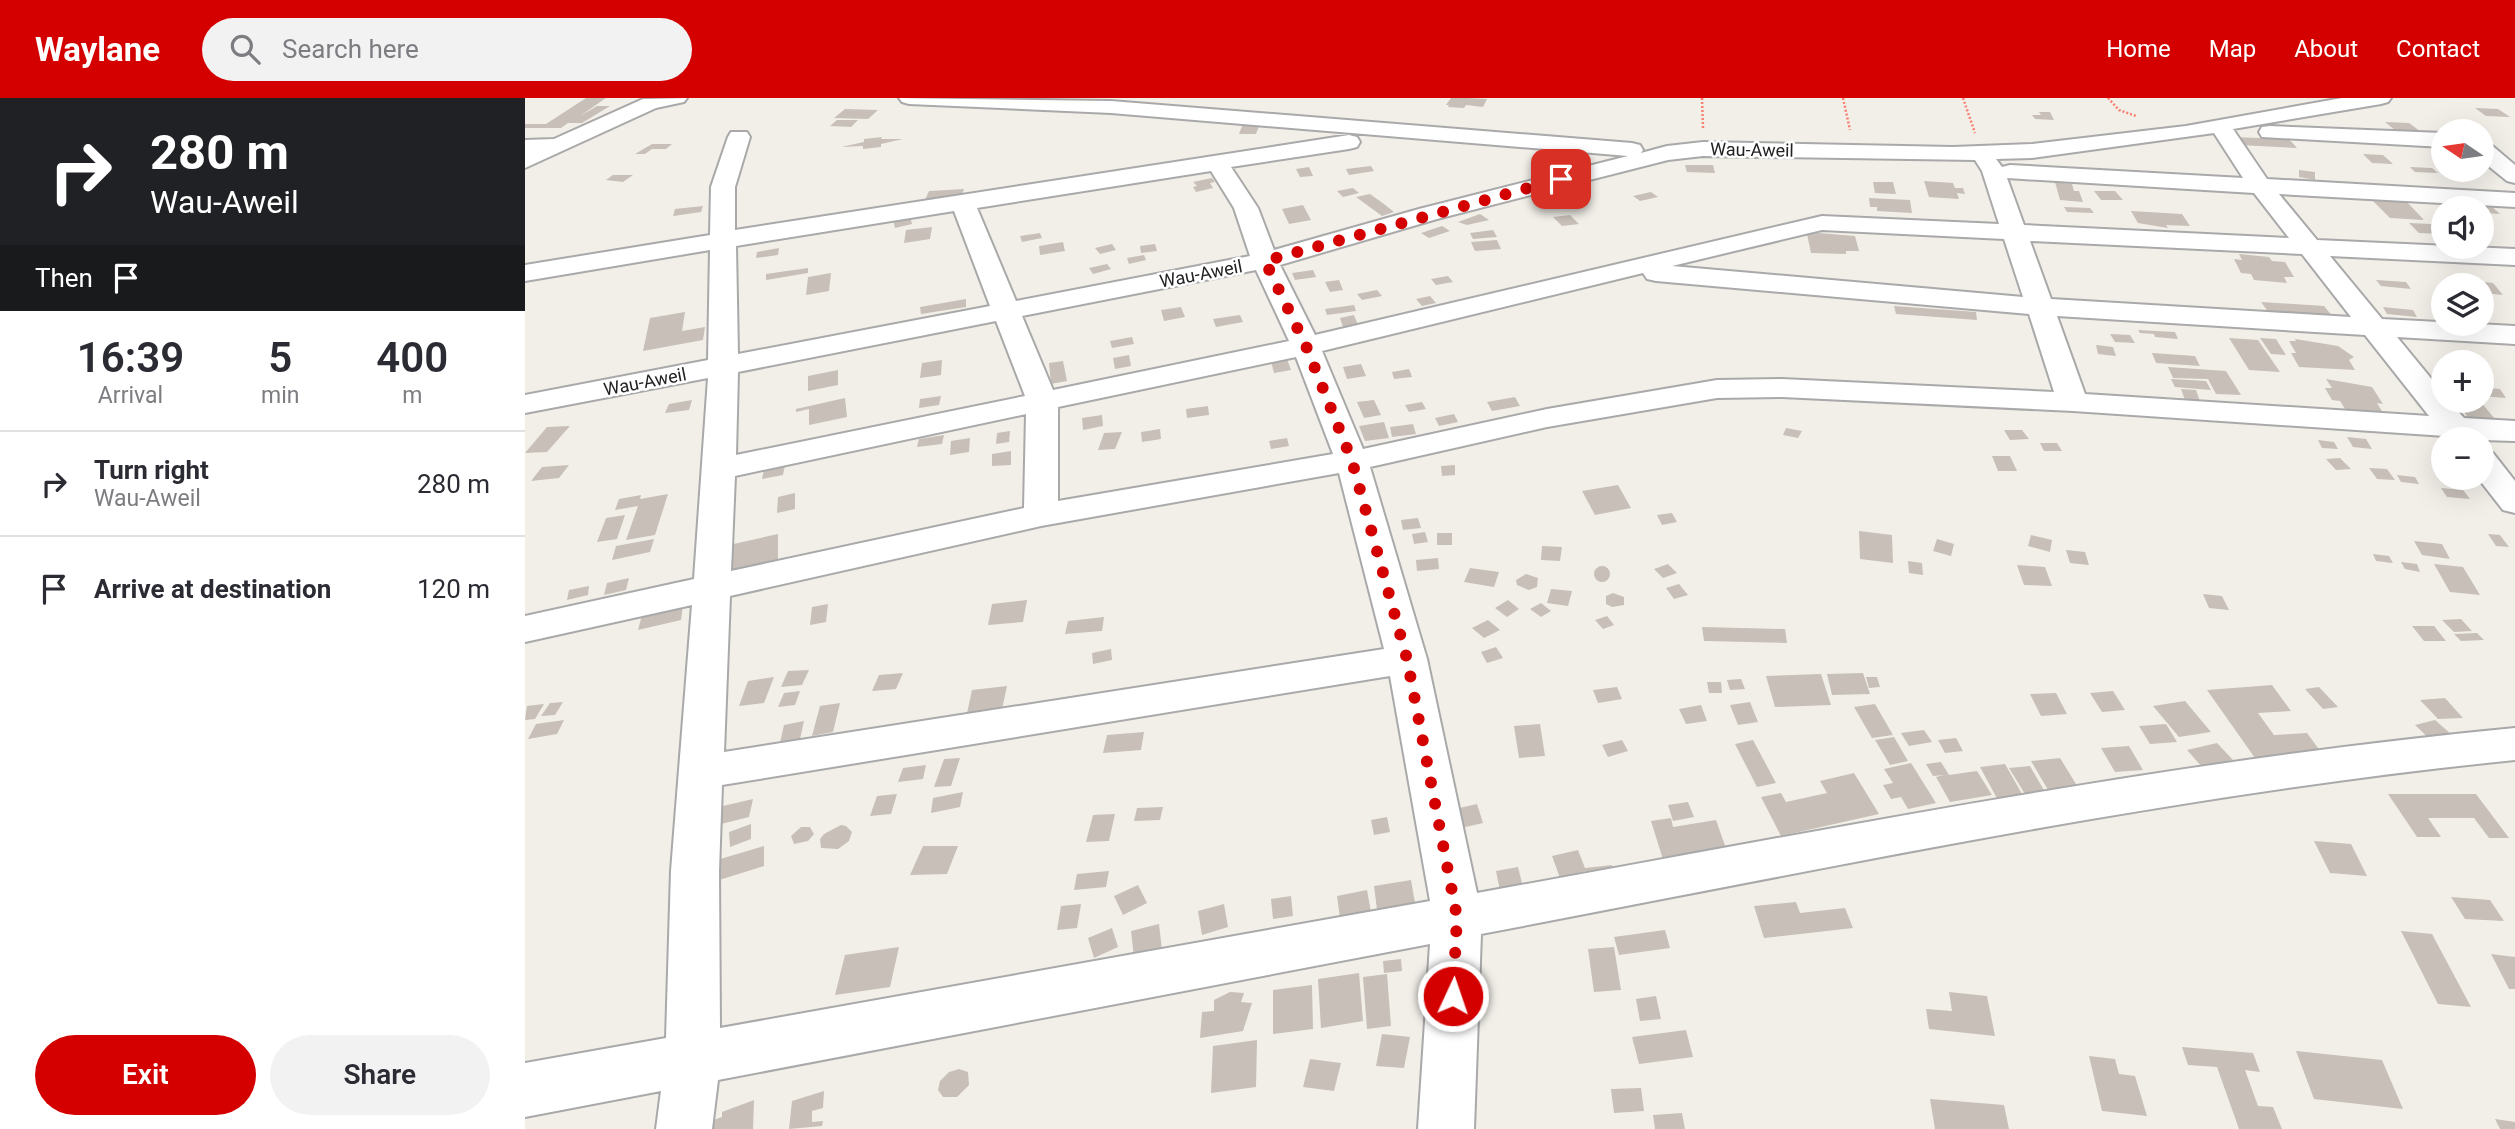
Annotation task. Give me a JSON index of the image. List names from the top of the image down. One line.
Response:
{"streets":{"street":["Wau-Aweil"]},"north":"left","page":{"header":"Waylane","search":"Search here","nav":["Home","Map","About","Contact"],"turn":["280 m","Wau-Aweil"],"map_buttons":["+","−"],"then":"Then","eta":["16:39","Arrival","5","min","400","m"],"list":[{"name":"Turn right","note":"Wau-Aweil","value":"280 m"},{"name":"Arrive at destination","value":"120 m"}],"buttons":["Exit","Share"]}}
